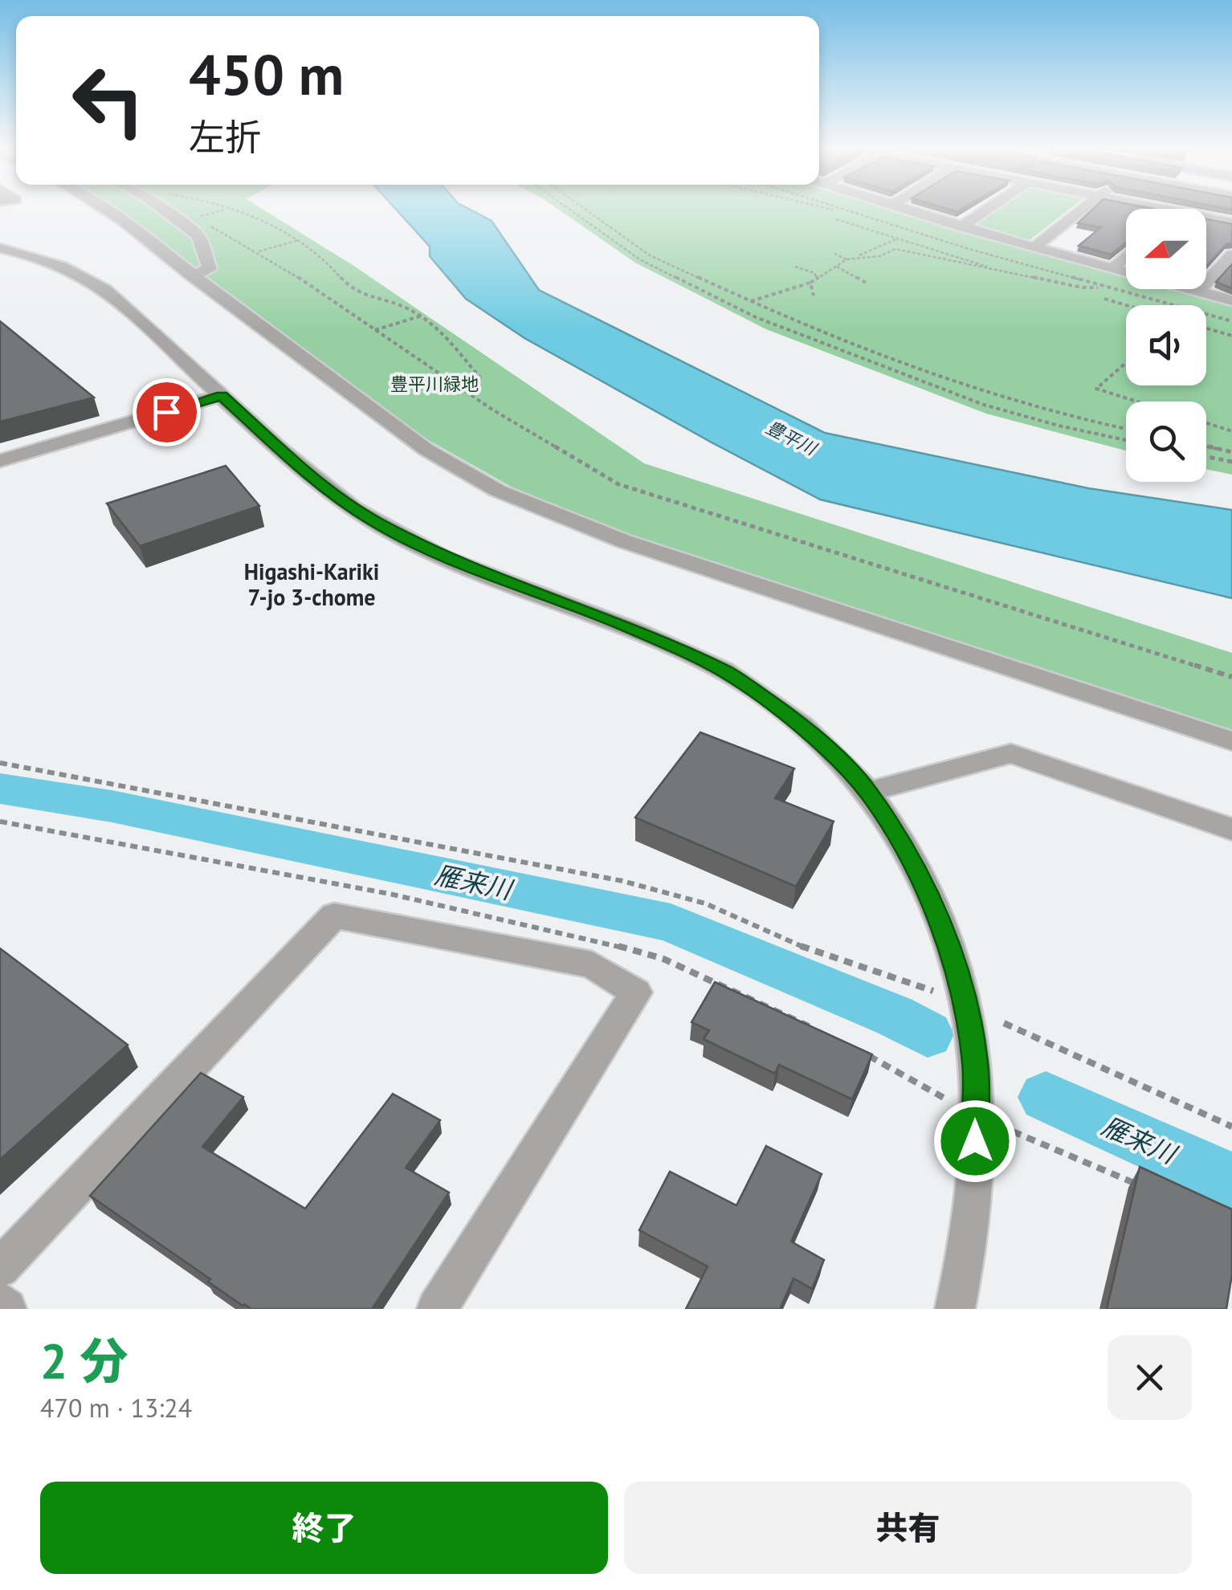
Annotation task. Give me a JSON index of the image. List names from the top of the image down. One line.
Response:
{"districts":["Higashi-Kariki 7-jo 3-chome"],"water":["豊平川","雁来川"],"parks":["豊平川緑地"],"north":"left","page":{"turn":["450 m","左折"],"heading":["2 分","470 m · 13:24"],"buttons":["終了","共有"]}}
